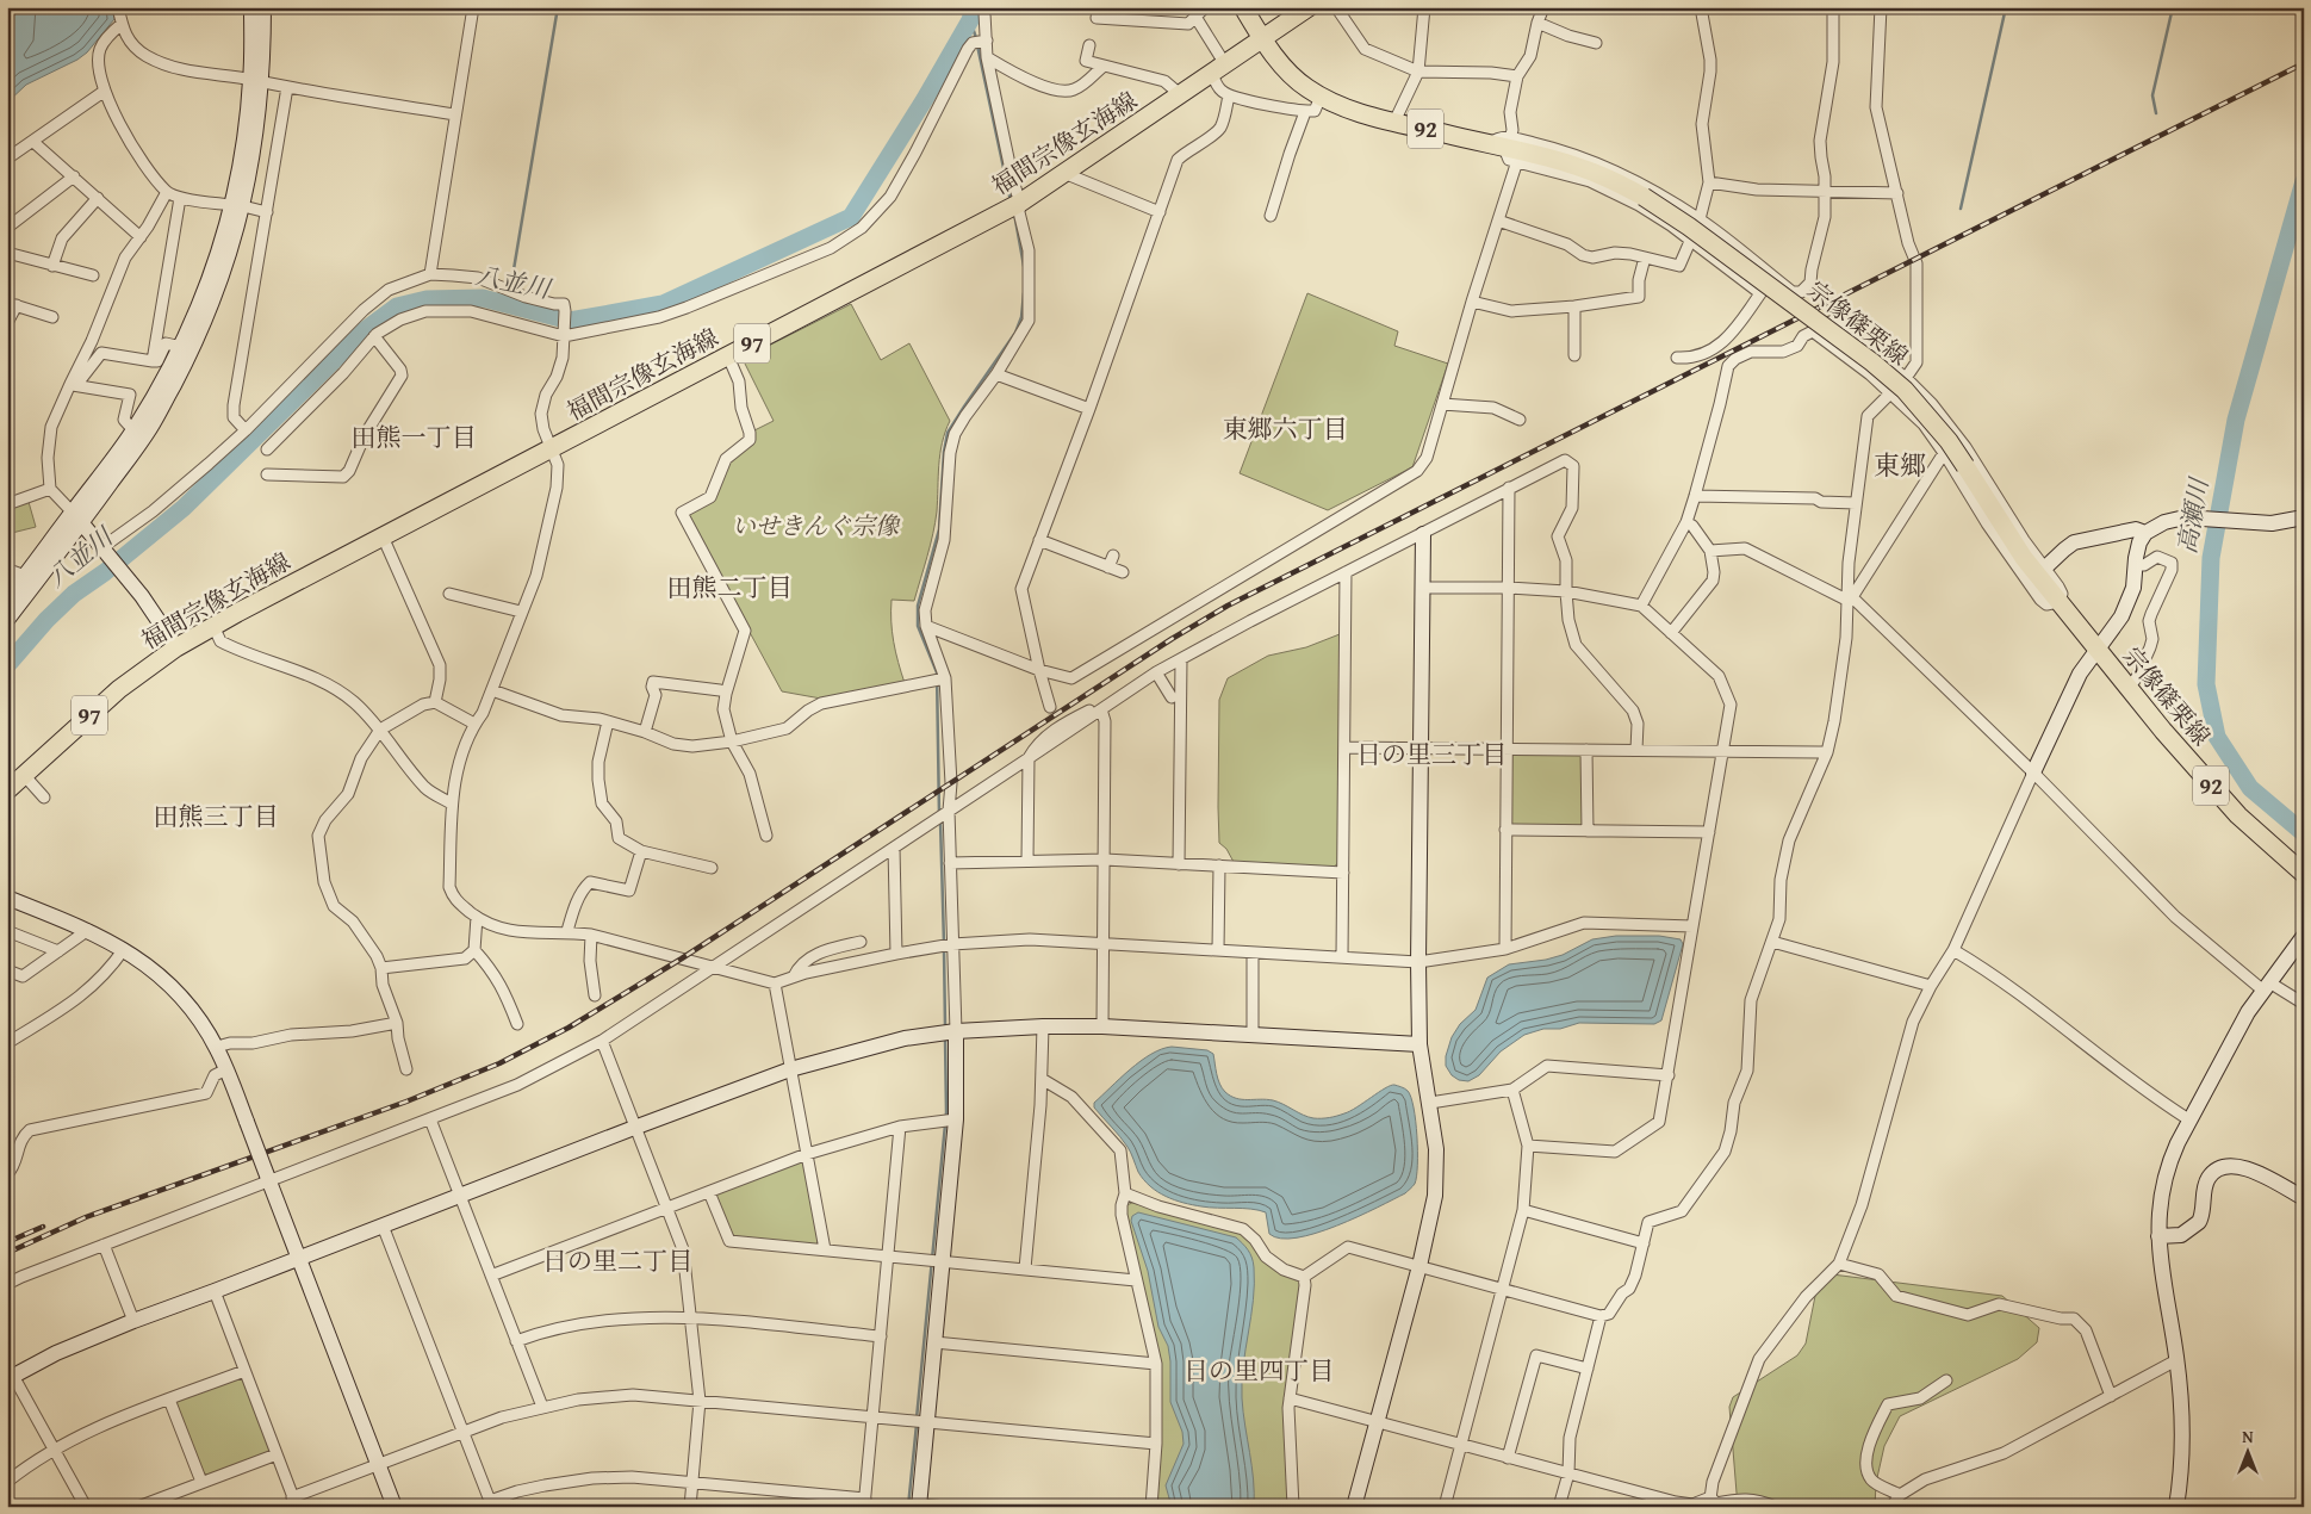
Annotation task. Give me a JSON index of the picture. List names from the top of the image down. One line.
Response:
{"streets":{"main road":["92","福間宗像玄海線","宗像篠栗線","97"]},"crossings":[["福間宗像玄海線","宗像篠栗線"]],"districts":["東郷六丁目","田熊一丁目","東郷","田熊二丁目","日の里三丁目","田熊三丁目","日の里二丁目","日の里四丁目"],"water":["八並川","高瀬川"],"parks":["いせきんぐ宗像"],"north":"top"}
